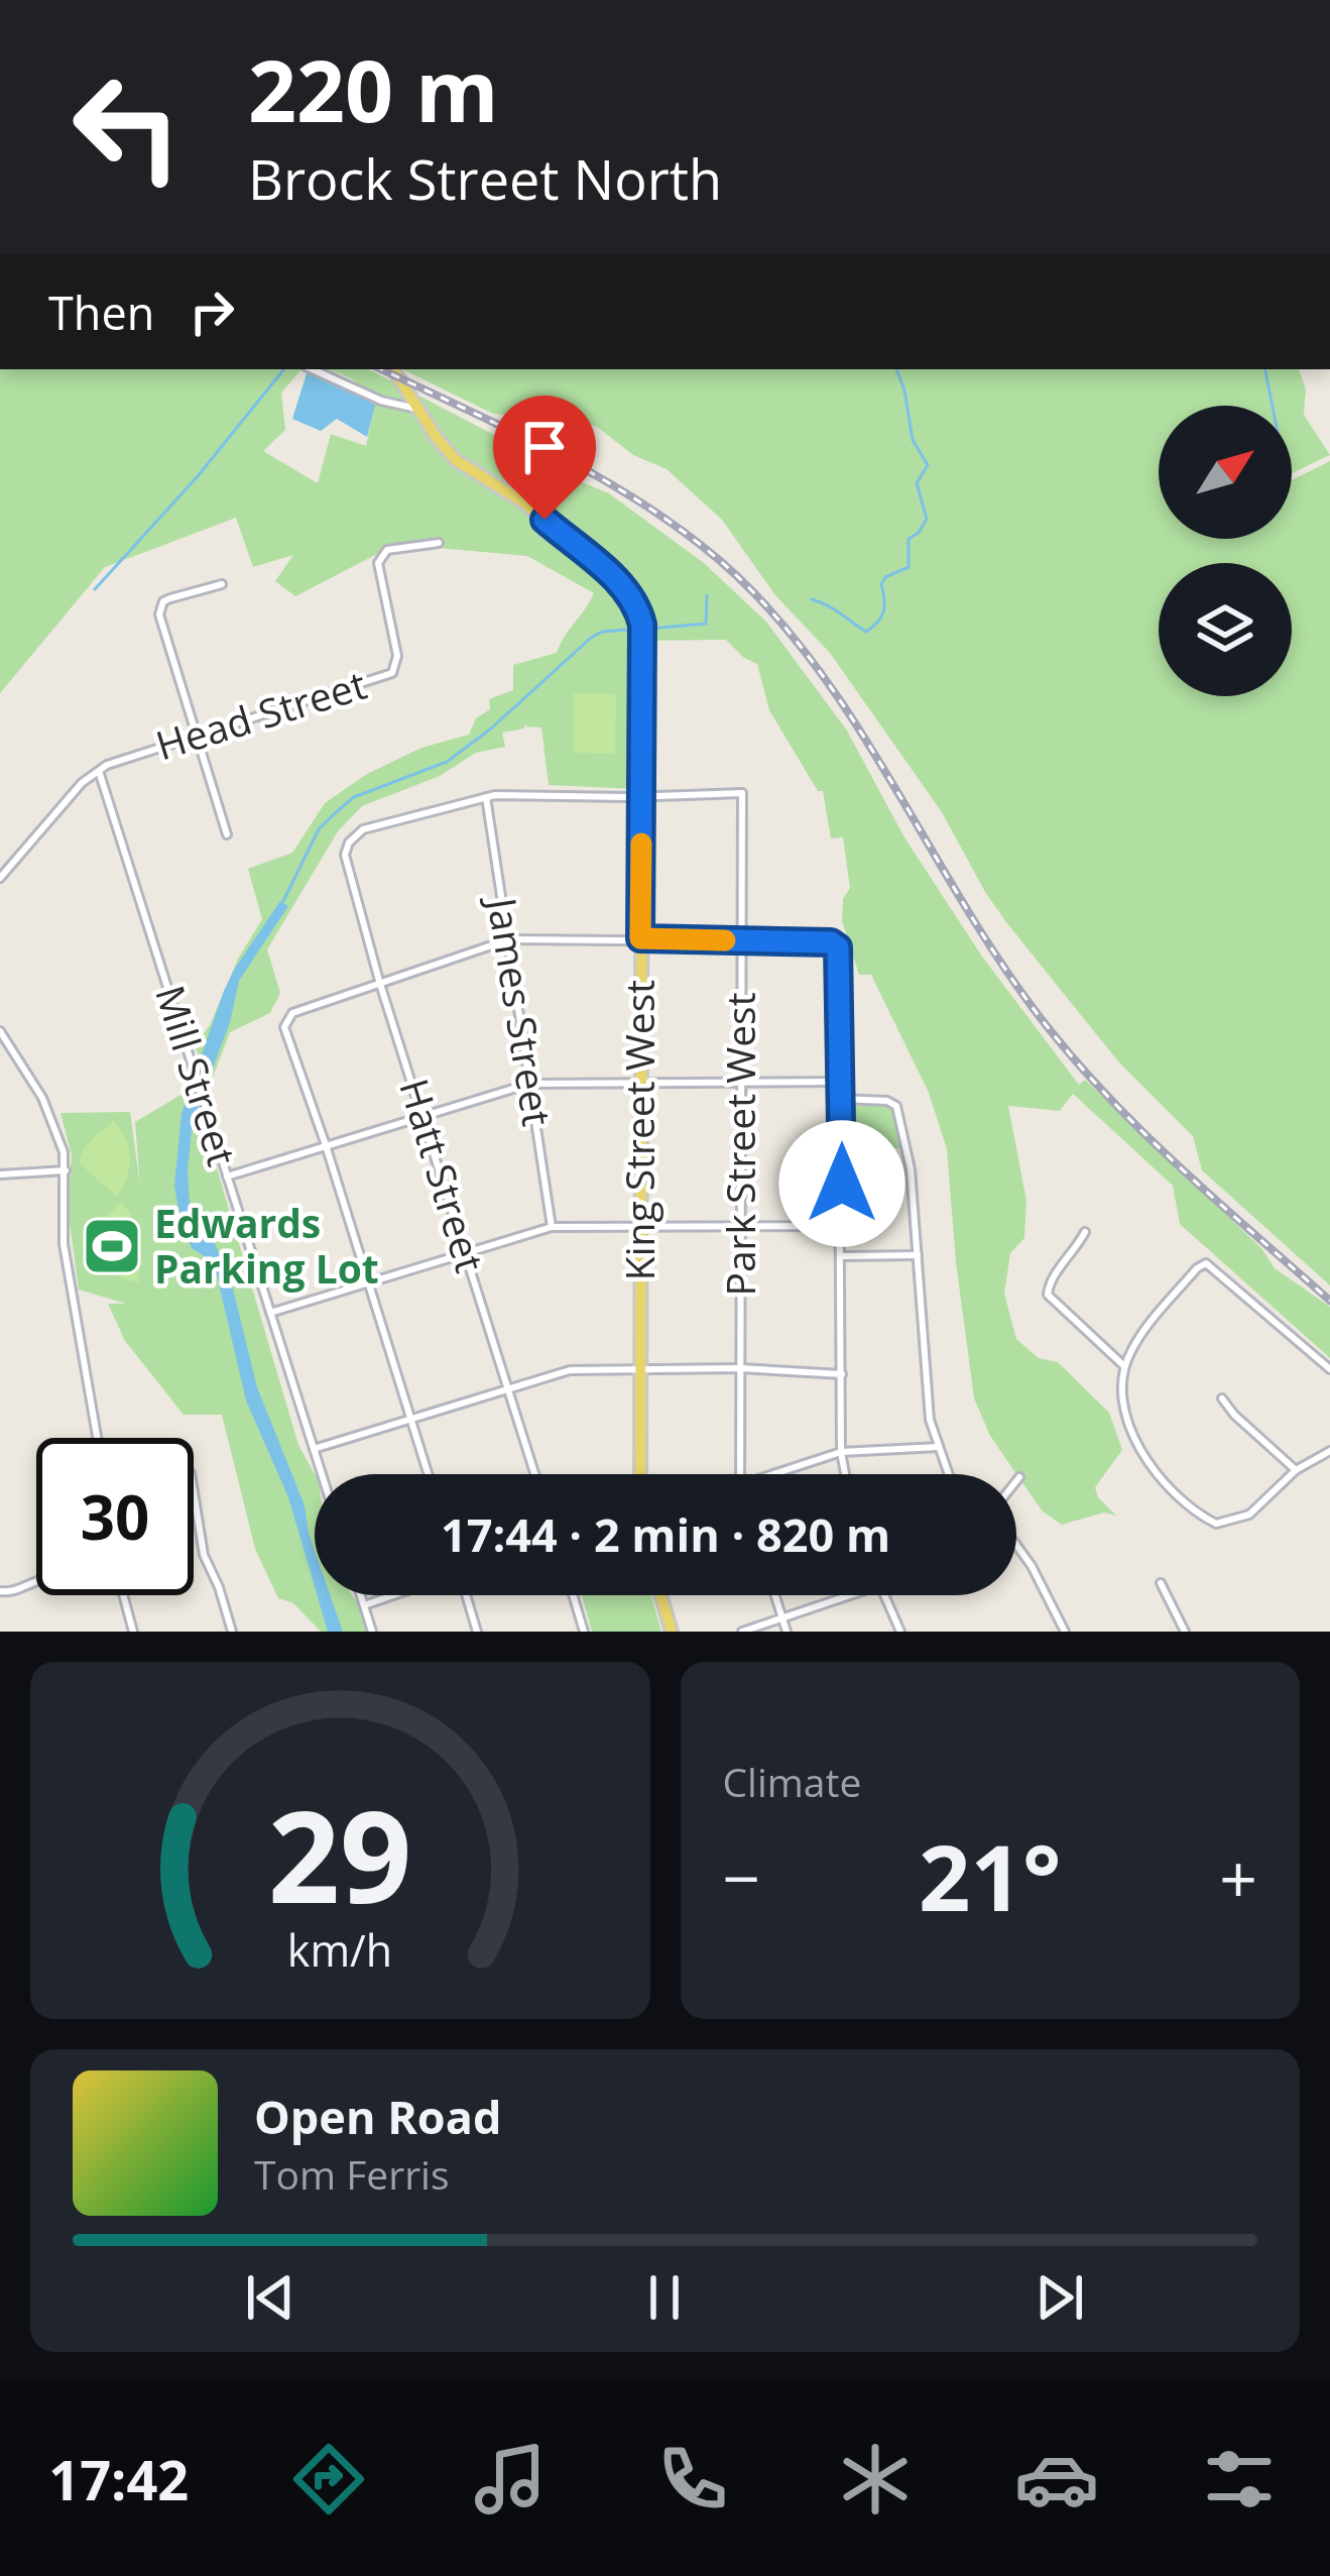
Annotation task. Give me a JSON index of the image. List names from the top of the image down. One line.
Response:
{"streets":{"main road":["King Street West"],"street":["Head Street","James Street","Mill Street","Park Street West","Hatt Street"]},"crossings":[["Head Street","Mill Street"],["James Street","Hatt Street"],["King Street West","Park Street West"]],"places":{"sports":["Edwards Parking Lot"]},"north":"top right","page":{"turn":["220 m","Brock Street North"],"then":"Then","limit":"30","trip":"17:44 · 2 min · 820 m","tile":"Climate","heat":["−","21°","+"],"song":["Open Road","Tom Ferris"],"tabs":"17:42","gauge":["29","km/h"]}}
